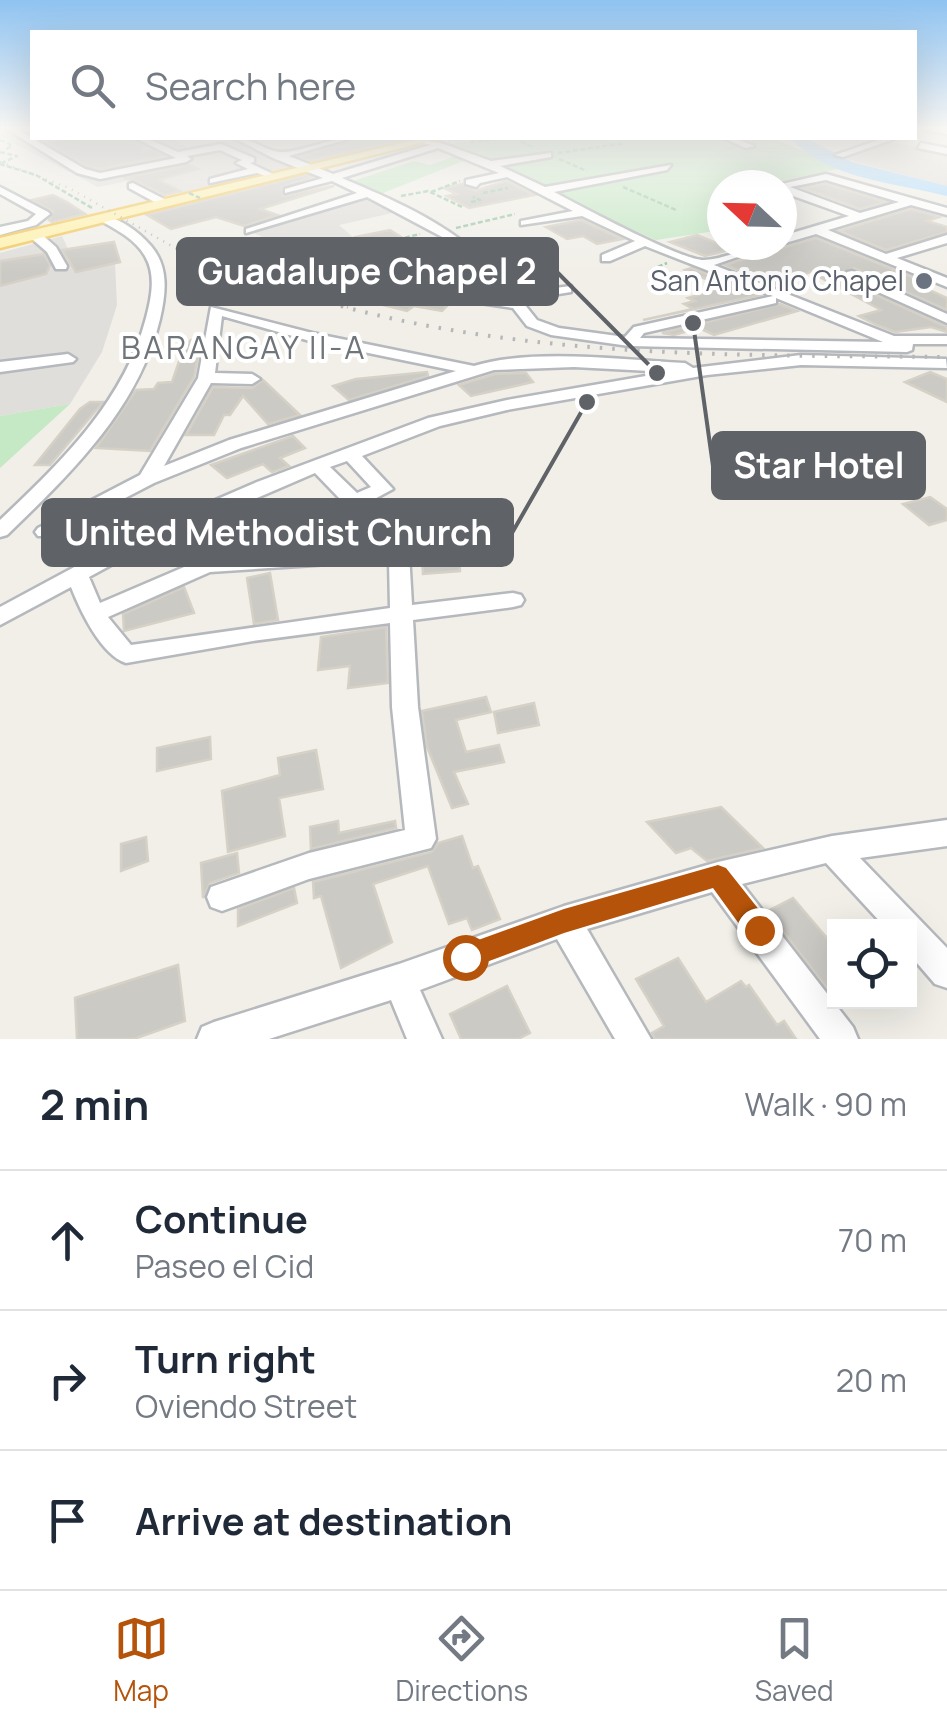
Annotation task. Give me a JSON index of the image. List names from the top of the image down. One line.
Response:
{"districts":["BARANGAY II-A"],"places":["San Antonio Chapel","Star Hotel","Guadalupe Chapel 2","United Methodist Church"],"north":"left","page":{"search":"Search here","heading":["2 min","Walk · 90 m"],"list":[["Continue","Paseo el Cid","70 m"],["Turn right","Oviendo Street","20 m"],"Arrive at destination"],"nav":["Map","Directions","Saved"]}}
